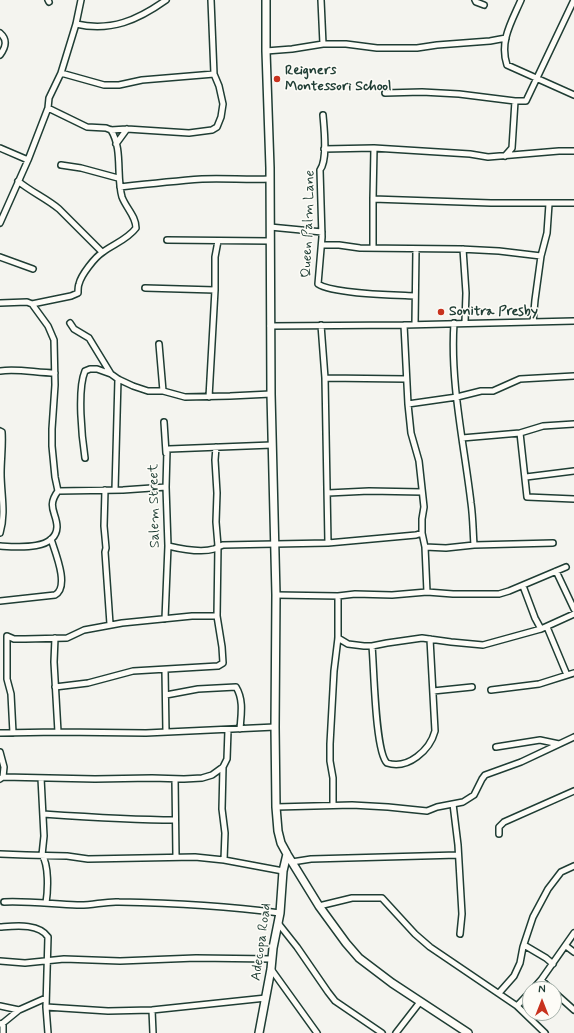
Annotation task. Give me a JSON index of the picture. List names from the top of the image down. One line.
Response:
{"streets":{"street":["Queen Palm Lane","Salem Street","Adecopa Road"]},"places":["Reigners Montessori School","Sonitra Presby"],"north":"top"}
